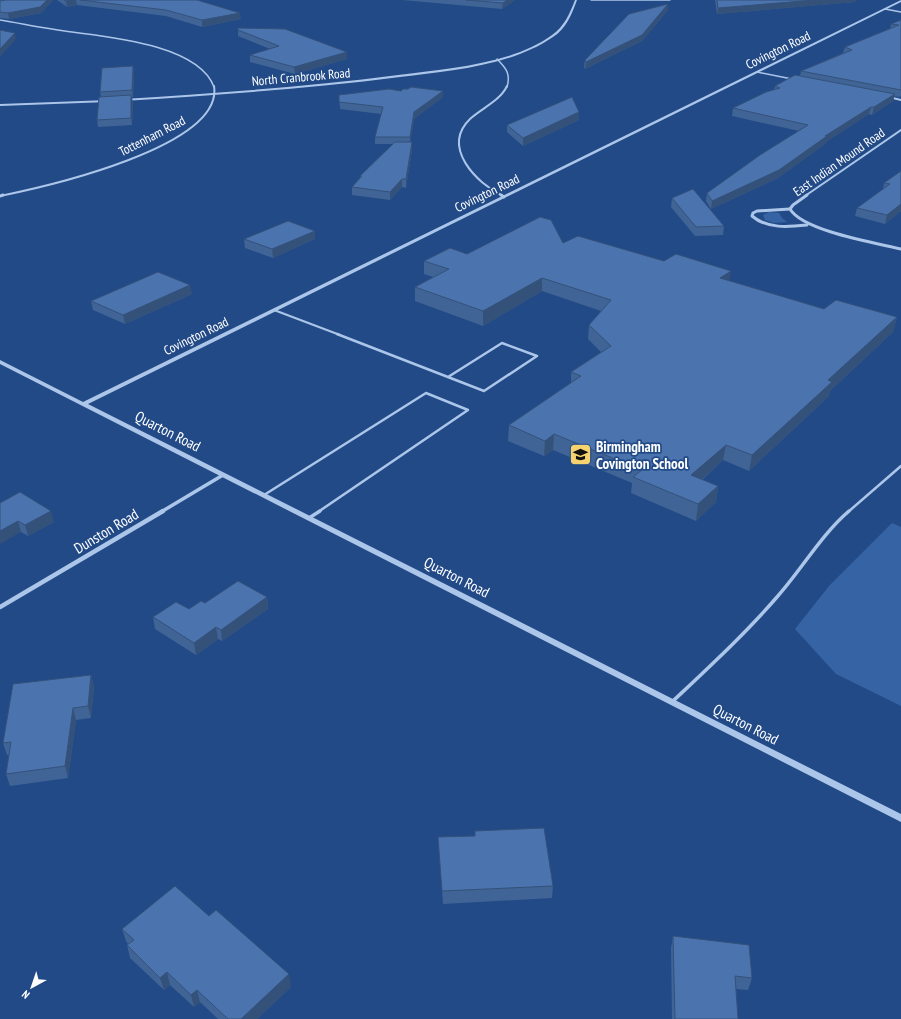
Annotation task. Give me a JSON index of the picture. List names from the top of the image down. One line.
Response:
{"streets":{"street":["Covington Road","North Cranbrook Road","Tottenham Road","East Indian Mound Road","Quarton Road","Dunston Road"]},"crossings":[["Covington Road","Quarton Road"],["North Cranbrook Road","Tottenham Road"],["Quarton Road","Dunston Road"]],"places":{"school or university":["Birmingham Covington School"]},"north":"bottom left"}
